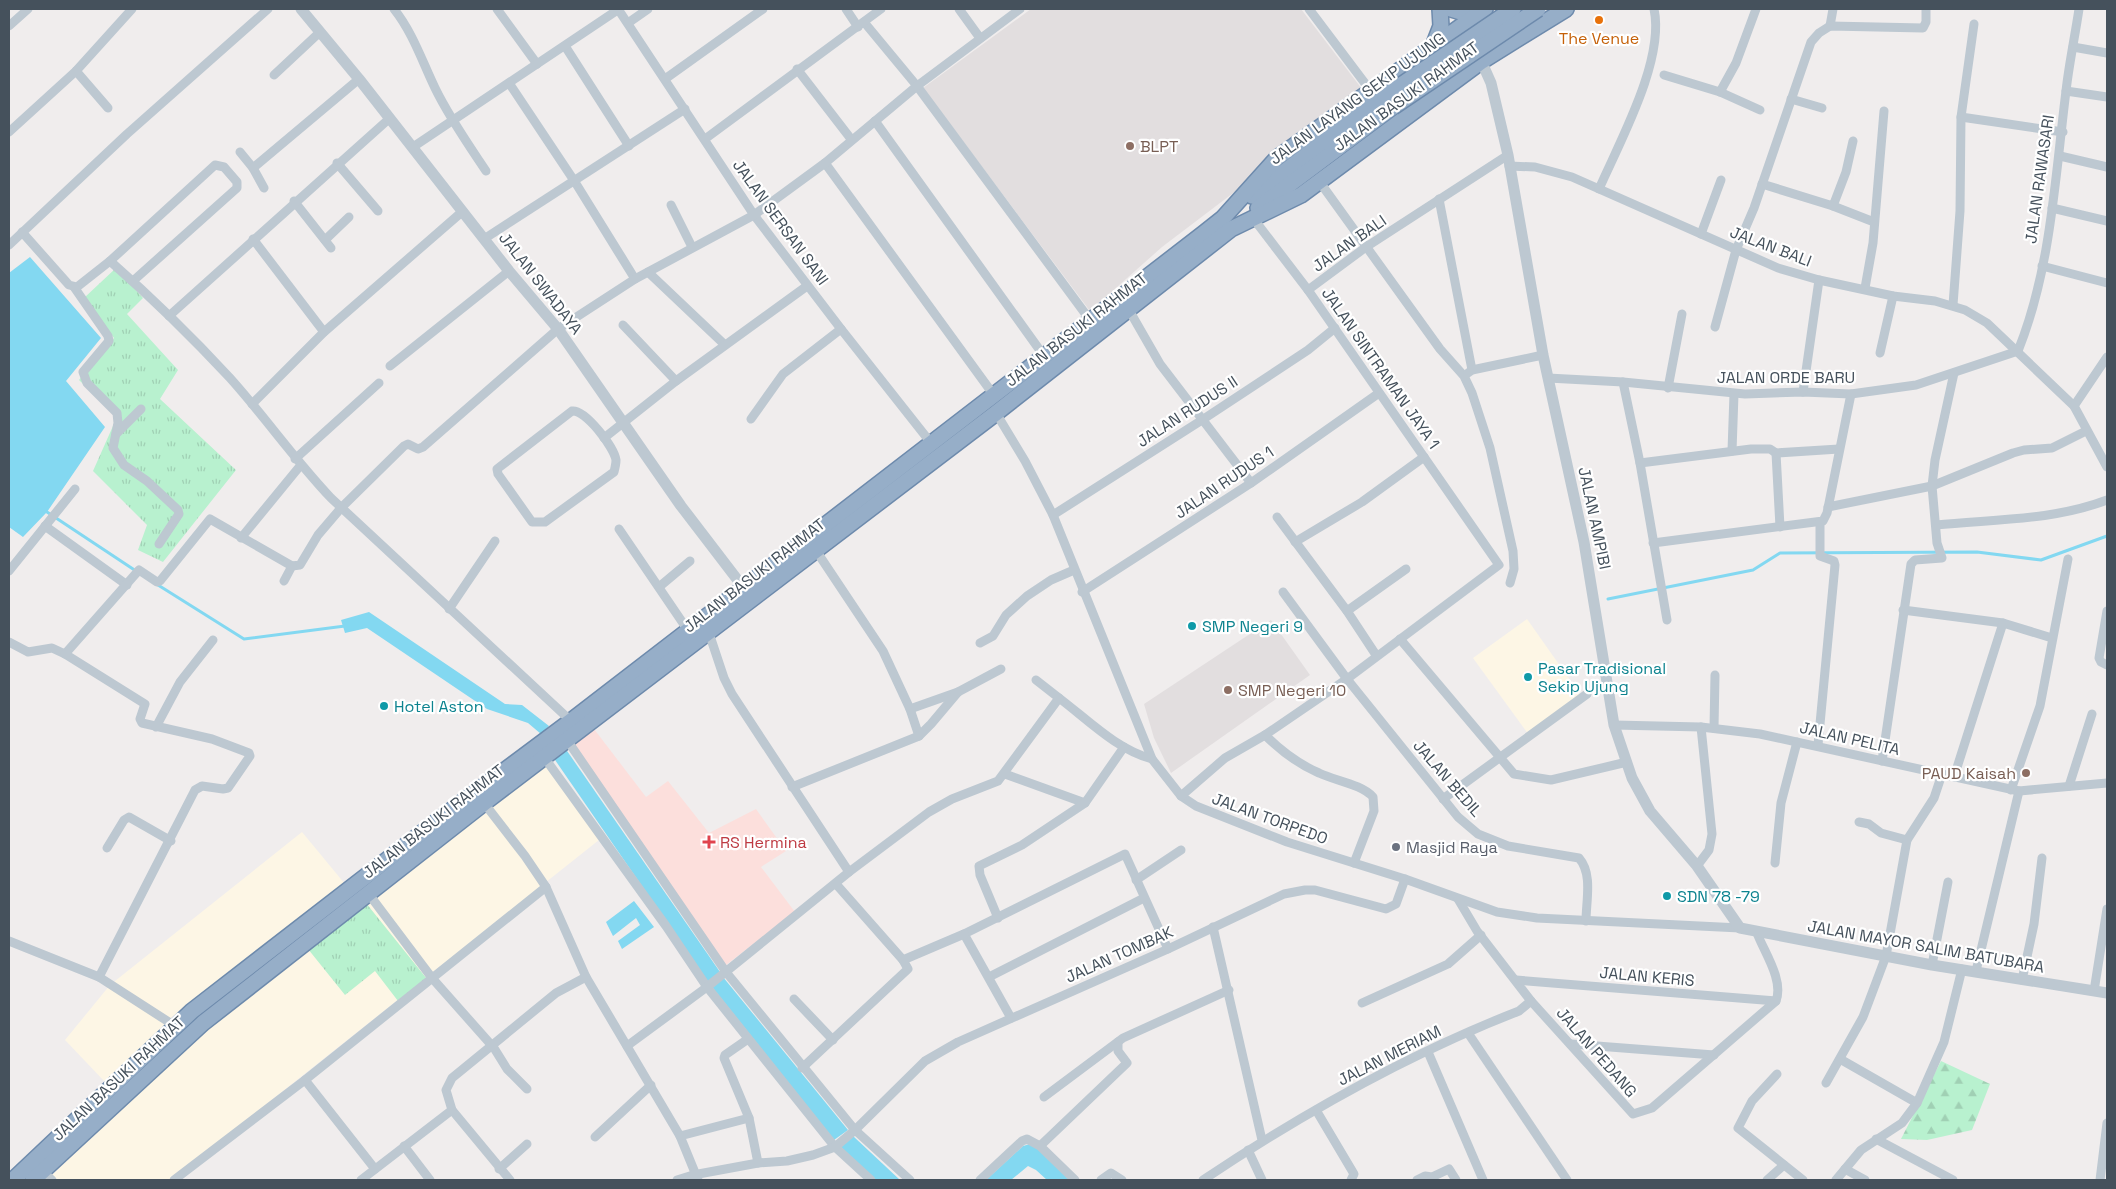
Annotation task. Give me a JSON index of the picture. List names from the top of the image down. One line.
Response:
{"streets":{"highway":["JALAN BASUKI RAHMAT","JALAN LAYANG SEKIP UJUNG"],"street":["JALAN RAWASARI","JALAN SERSAN SANI","JALAN BALI","JALAN SWADAYA","JALAN SINTRAMAN JAYA 1","JALAN ORDE BARU","JALAN RUDUS II","JALAN RUDUS 1","JALAN AMPIBI","JALAN PELITA","JALAN BEDIL","JALAN TORPEDO","JALAN MAYOR SALIM BATUBARA","JALAN TOMBAK","JALAN KERIS","JALAN PEDANG","JALAN MERIAM"]},"crossings":[["JALAN BASUKI RAHMAT","JALAN LAYANG SEKIP UJUNG"],["JALAN BASUKI RAHMAT","JALAN SERSAN SANI"],["JALAN BASUKI RAHMAT","JALAN SWADAYA"],["JALAN BASUKI RAHMAT","JALAN SINTRAMAN JAYA 1"],["JALAN BASUKI RAHMAT","JALAN AMPIBI"],["JALAN BASUKI RAHMAT","JALAN TORPEDO"],["JALAN RAWASARI","JALAN BALI"],["JALAN RAWASARI","JALAN ORDE BARU"],["JALAN BALI","JALAN SINTRAMAN JAYA 1"],["JALAN BALI","JALAN ORDE BARU"],["JALAN BALI","JALAN AMPIBI"],["JALAN SINTRAMAN JAYA 1","JALAN RUDUS II"],["JALAN SINTRAMAN JAYA 1","JALAN RUDUS 1"],["JALAN ORDE BARU","JALAN AMPIBI"],["JALAN RUDUS II","JALAN TORPEDO"],["JALAN RUDUS 1","JALAN TORPEDO"],["JALAN AMPIBI","JALAN PELITA"],["JALAN AMPIBI","JALAN TORPEDO"],["JALAN AMPIBI","JALAN MAYOR SALIM BATUBARA"],["JALAN BEDIL","JALAN TORPEDO"],["JALAN TORPEDO","JALAN MAYOR SALIM BATUBARA"],["JALAN TORPEDO","JALAN TOMBAK"],["JALAN TORPEDO","JALAN PEDANG"],["JALAN KERIS","JALAN PEDANG"],["JALAN PEDANG","JALAN MERIAM"]],"places":{"other":["The Venue","BLPT","SMP Negeri 9","Pasar Tradisional Sekip Ujung","SMP Negeri 10","Hotel Aston","PAUD Kaisah","Masjid Raya","SDN 78 -79"],"health":["RS Hermina"]}}
